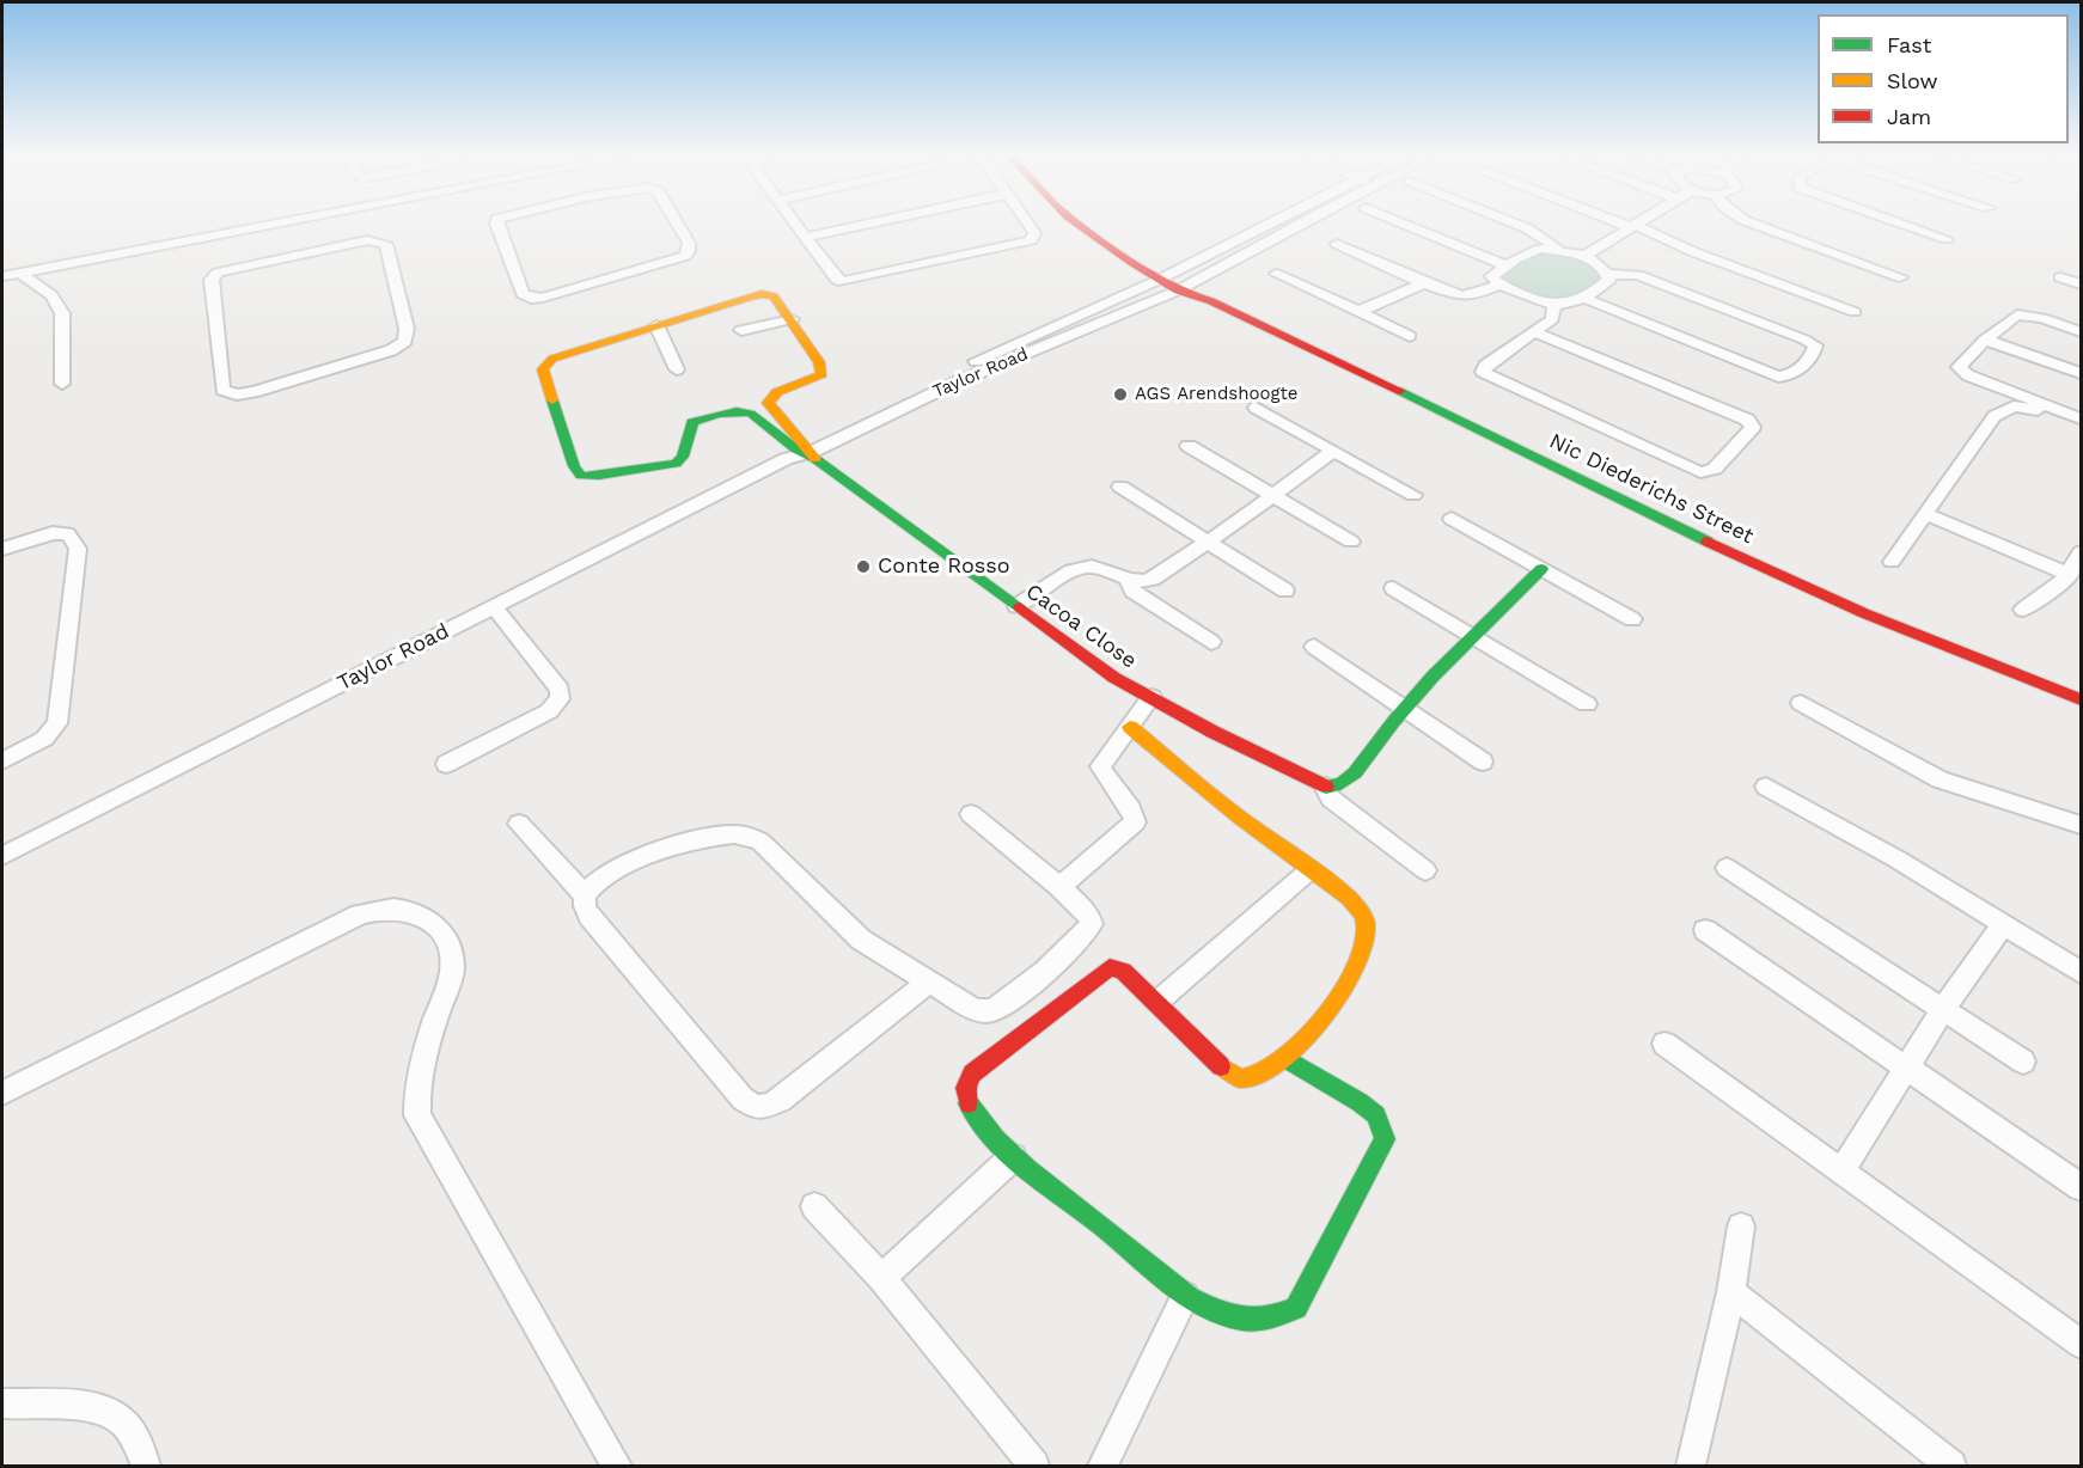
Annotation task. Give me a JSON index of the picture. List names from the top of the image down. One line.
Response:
{"streets":{"street":["Taylor Road","Nic Diederichs Street","Cacoa Close"]},"crossings":[["Taylor Road","Nic Diederichs Street"],["Taylor Road","Cacoa Close"]],"places":["AGS Arendshoogte","Conte Rosso"],"legend":["Fast","Slow","Jam"]}
